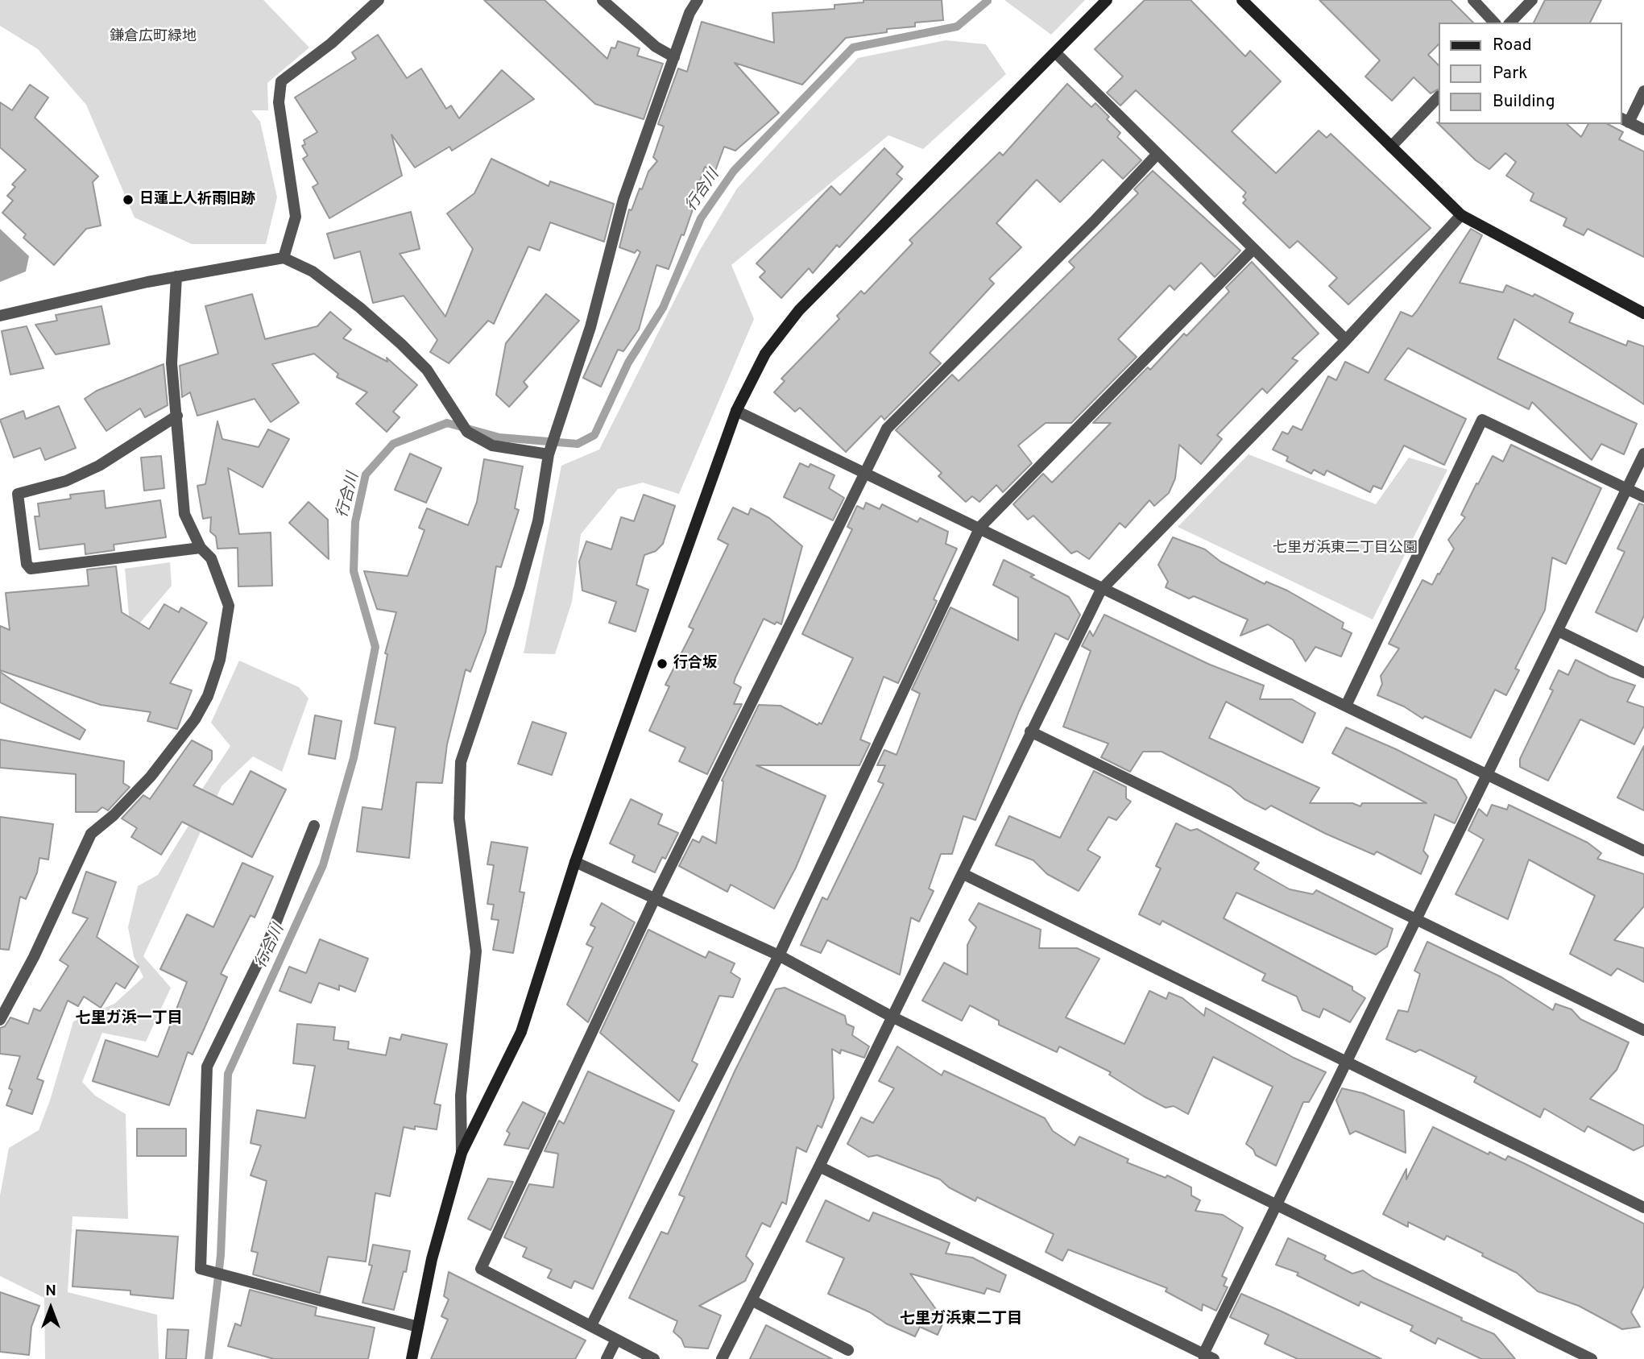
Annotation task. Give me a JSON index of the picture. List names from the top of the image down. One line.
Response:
{"districts":["七里ガ浜一丁目","七里ガ浜東二丁目"],"water":["行合川"],"parks":["鎌倉広町緑地","七里ガ浜東二丁目公園"],"places":["日蓮上人祈雨旧跡","行合坂"],"legend":["Road","Park","Building"],"north":"top"}
